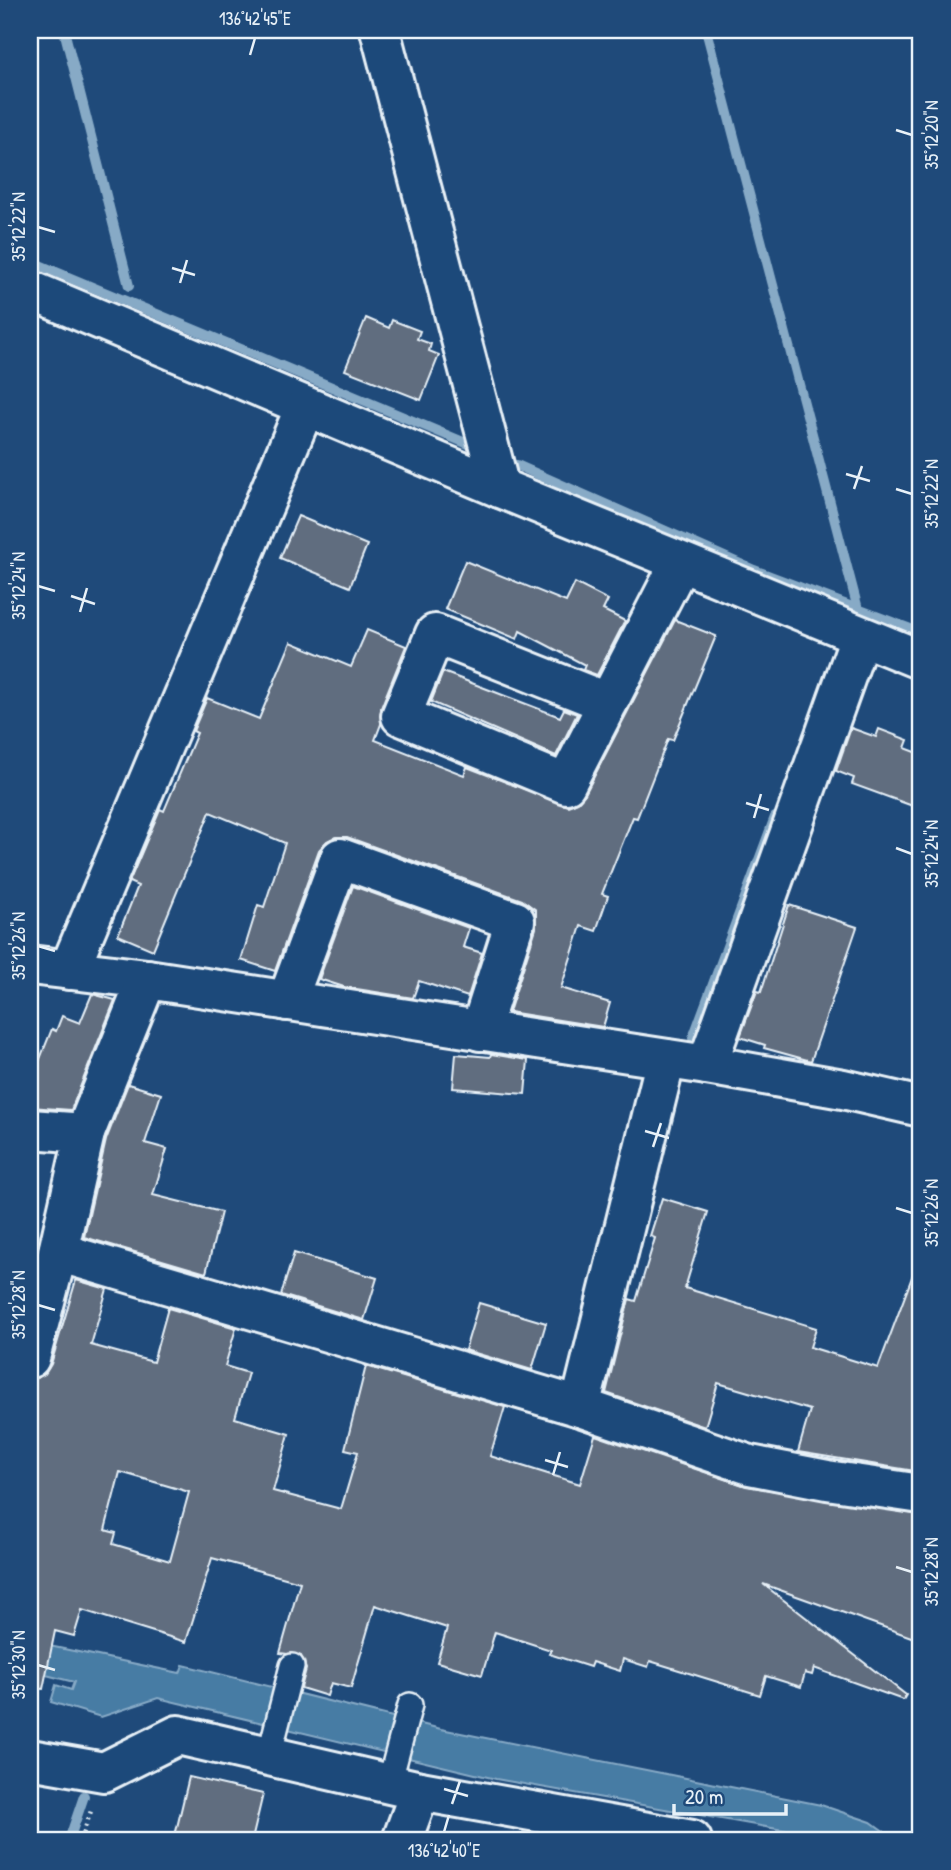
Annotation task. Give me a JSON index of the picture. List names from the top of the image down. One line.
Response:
{"scale_bar":"20 m","coordinates":["136°42'45\"E","35°12'20\"N","35°12'22\"N","35°12'24\"N","35°12'26\"N","35°12'28\"N","35°12'30\"N","136°42'40\"E"]}
